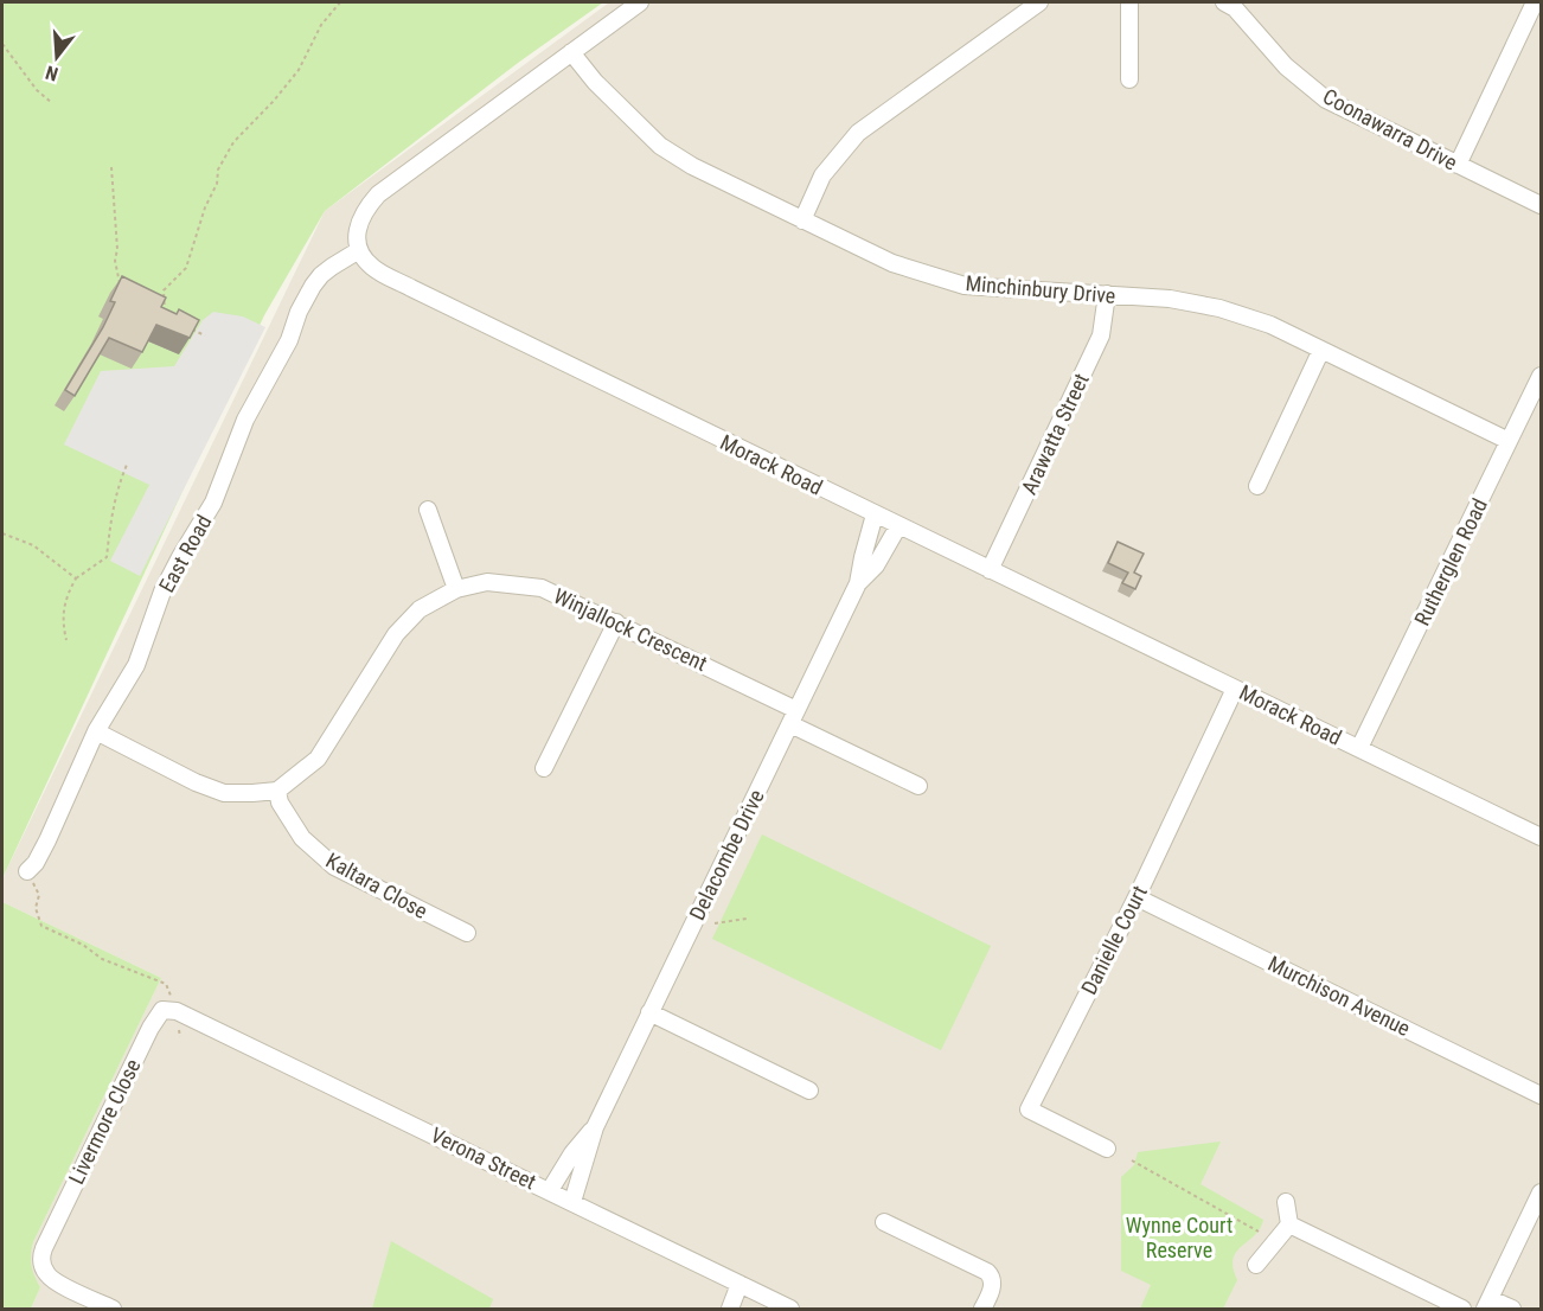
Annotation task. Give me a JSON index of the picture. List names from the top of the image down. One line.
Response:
{"streets":{"street":["Coonawarra Drive","Minchinbury Drive","Arawatta Street","Morack Road","East Road","Rutherglen Road","Winjallock Crescent","Delacombe Drive","Kaltara Close","Danielle Court","Murchison Avenue","Livermore Close","Verona Street"]},"crossings":[["Minchinbury Drive","Arawatta Street"],["Minchinbury Drive","Rutherglen Road"],["Arawatta Street","Morack Road"],["Morack Road","East Road"],["Morack Road","Rutherglen Road"],["Morack Road","Delacombe Drive"],["Morack Road","Danielle Court"],["Winjallock Crescent","Delacombe Drive"],["Winjallock Crescent","Kaltara Close"],["Delacombe Drive","Verona Street"],["Danielle Court","Murchison Avenue"],["Livermore Close","Verona Street"]],"parks":["Wynne Court Reserve"],"north":"bottom"}
